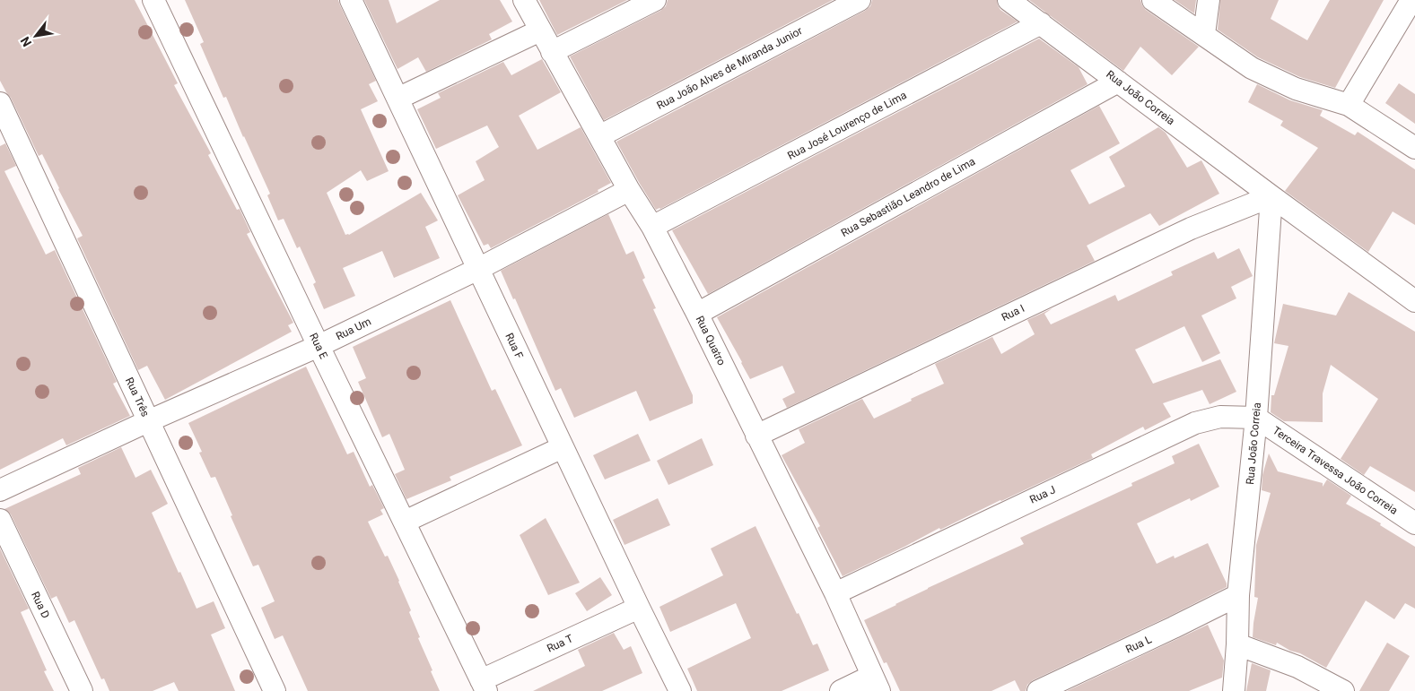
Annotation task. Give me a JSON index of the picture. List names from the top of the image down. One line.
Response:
{"streets":{"street":["Rua João Alves de Miranda Junior","Rua João Correia","Rua José Lourenço de Lima","Rua Sebastião Leandro de Lima","Rua I","Rua Um","Rua Quatro","Rua E","Rua F","Rua Três","Terceira Travessa João Correia","Rua J","Rua D","Rua T","Rua L"]},"crossings":[["Rua João Alves de Miranda Junior","Rua Quatro"],["Rua João Correia","Rua José Lourenço de Lima"],["Rua João Correia","Rua Sebastião Leandro de Lima"],["Rua João Correia","Rua I"],["Rua João Correia","Terceira Travessa João Correia"],["Rua João Correia","Rua J"],["Rua João Correia","Rua L"],["Rua José Lourenço de Lima","Rua Quatro"],["Rua Sebastião Leandro de Lima","Rua Quatro"],["Rua I","Rua Quatro"],["Rua Um","Rua Quatro"],["Rua Um","Rua E"],["Rua Um","Rua F"],["Rua Um","Rua Três"],["Rua Quatro","Rua J"],["Rua E","Rua T"],["Rua F","Rua T"],["Terceira Travessa João Correia","Rua J"]],"north":"bottom left"}
